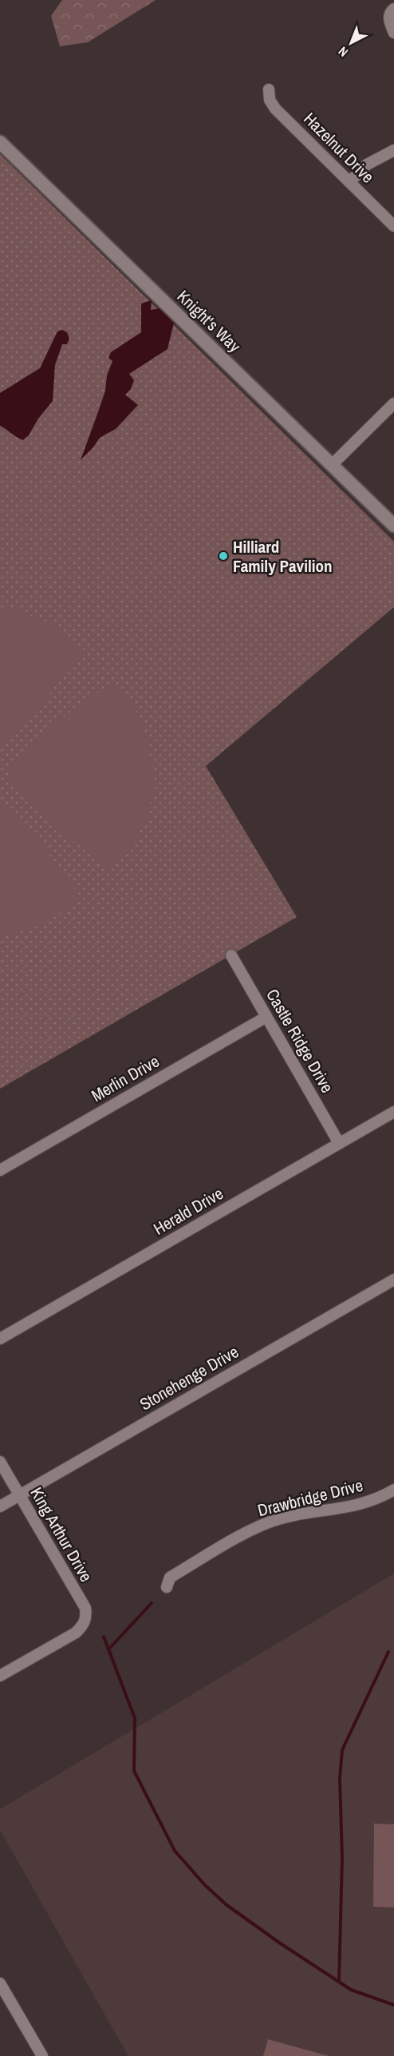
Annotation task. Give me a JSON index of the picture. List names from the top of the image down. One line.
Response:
{"streets":{"main road":["Knight's Way"],"street":["Hazelnut Drive","Castle Ridge Drive","Merlin Drive","Herald Drive","Stonehenge Drive","Drawbridge Drive","King Arthur Drive"]},"crossings":[["Castle Ridge Drive","Merlin Drive"],["Castle Ridge Drive","Herald Drive"],["Stonehenge Drive","King Arthur Drive"]],"places":["Hilliard Family Pavilion"],"north":"bottom left"}
